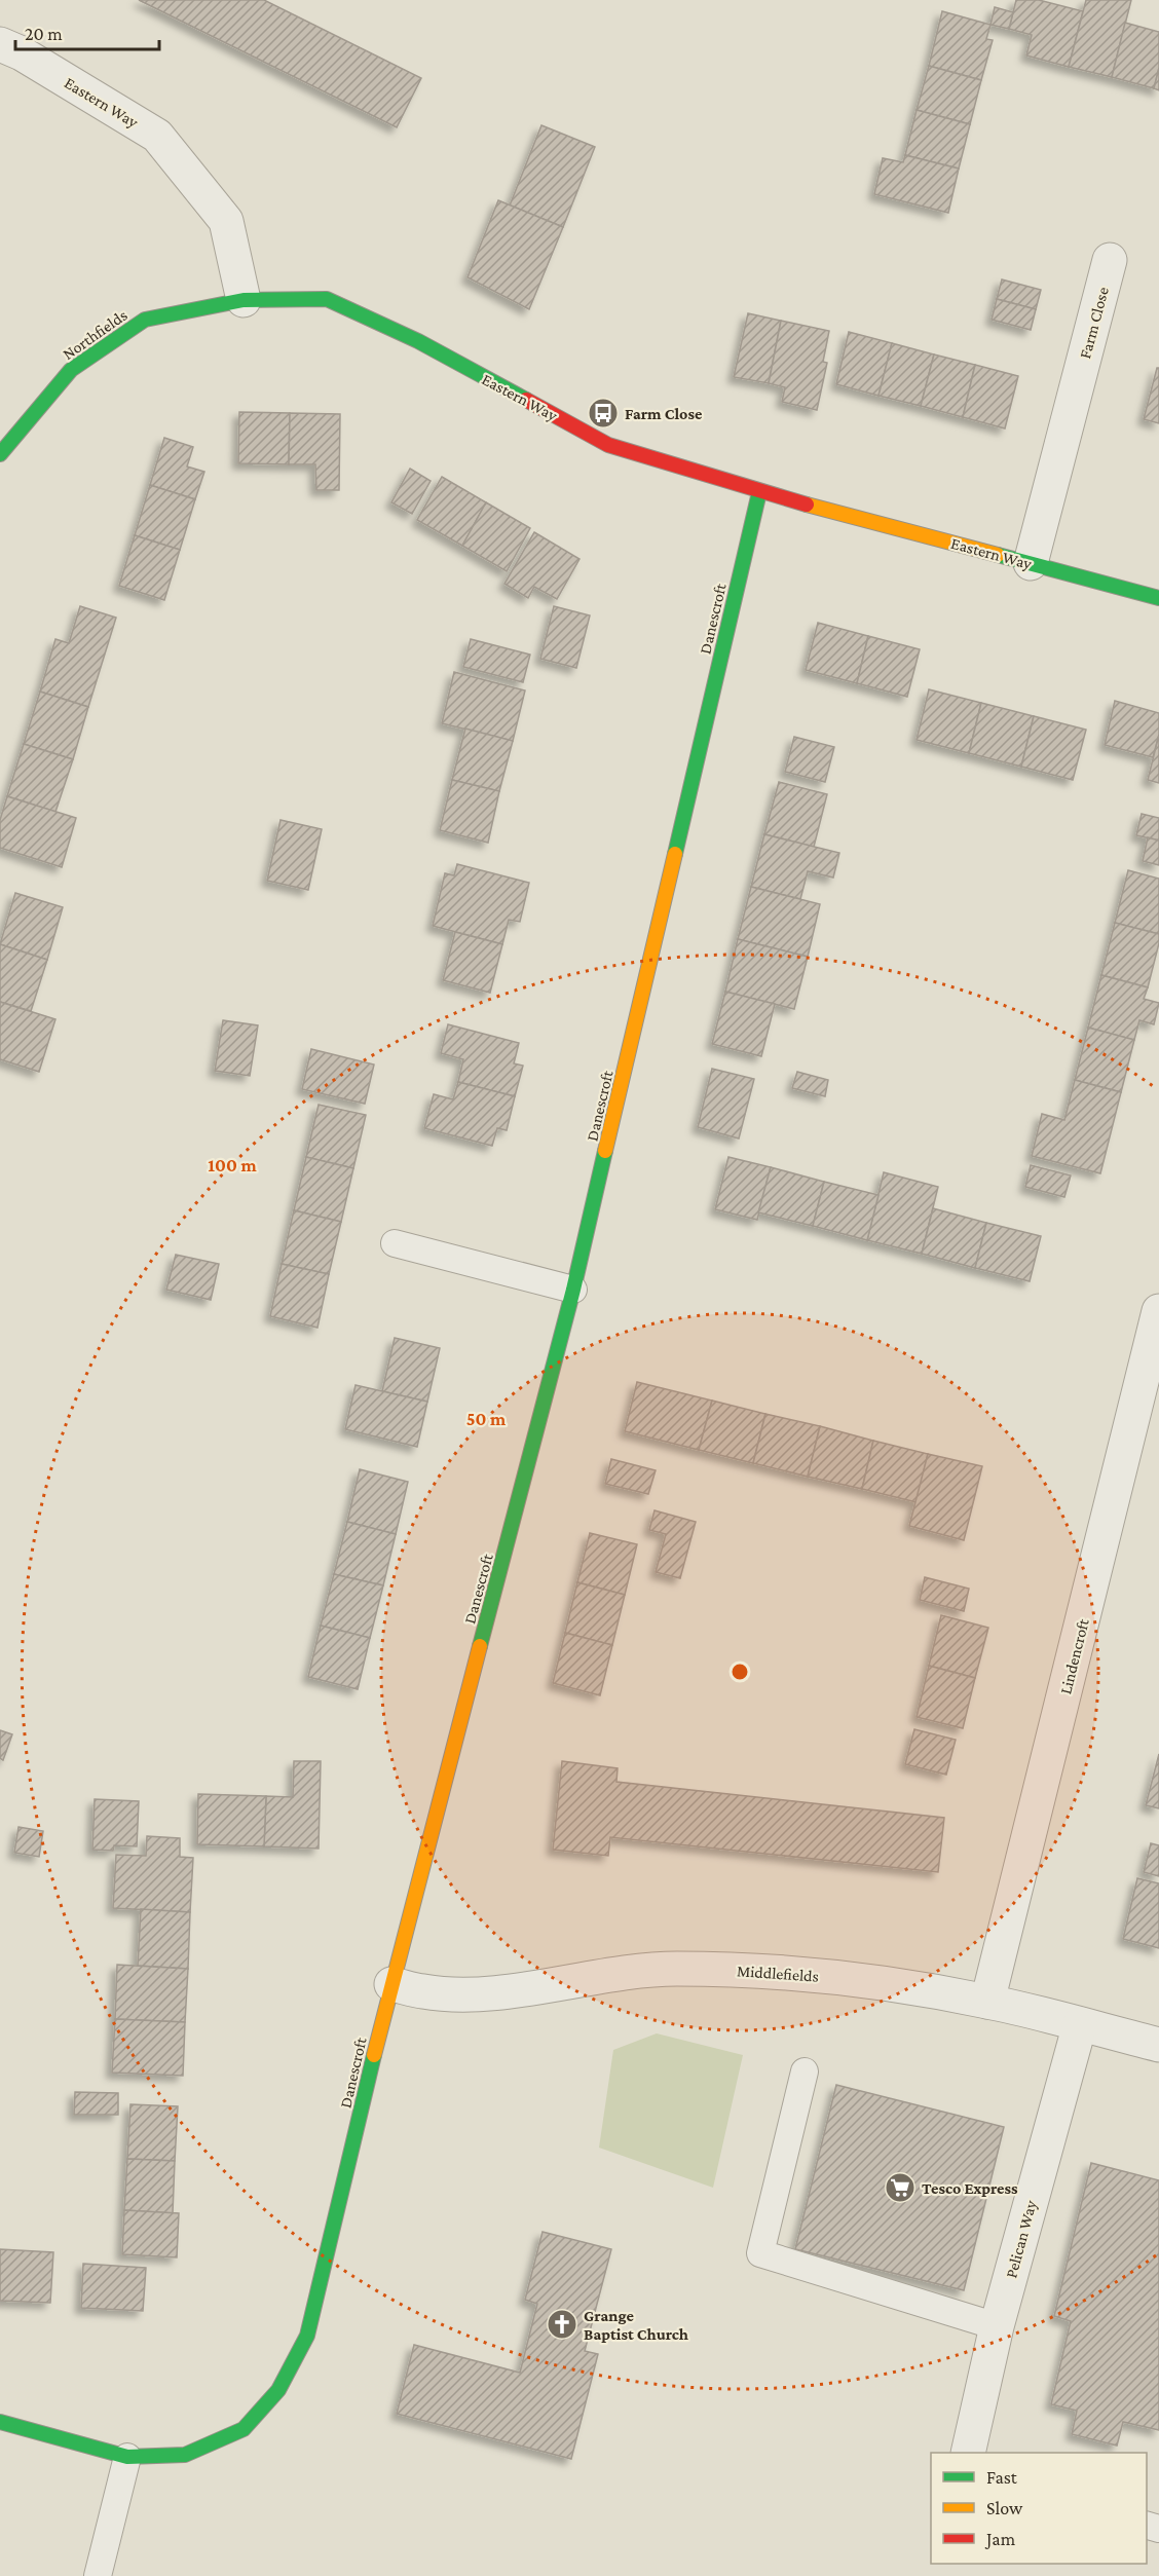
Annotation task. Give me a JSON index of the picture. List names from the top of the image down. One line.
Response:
{"streets":{"street":["Eastern Way","Farm Close","Northfields","Danescroft","Lindencroft","Middlefields","Pelican Way"]},"crossings":[["Eastern Way","Farm Close"],["Eastern Way","Northfields"],["Eastern Way","Danescroft"],["Danescroft","Middlefields"],["Lindencroft","Middlefields"],["Middlefields","Pelican Way"]],"places":{"bus stop":["Farm Close"],"supermarket":["Tesco Express"],"church":["Grange Baptist Church"]},"legend":["Fast","Slow","Jam"],"scale_bar":"20 m","rings":["100 m","50 m"]}
